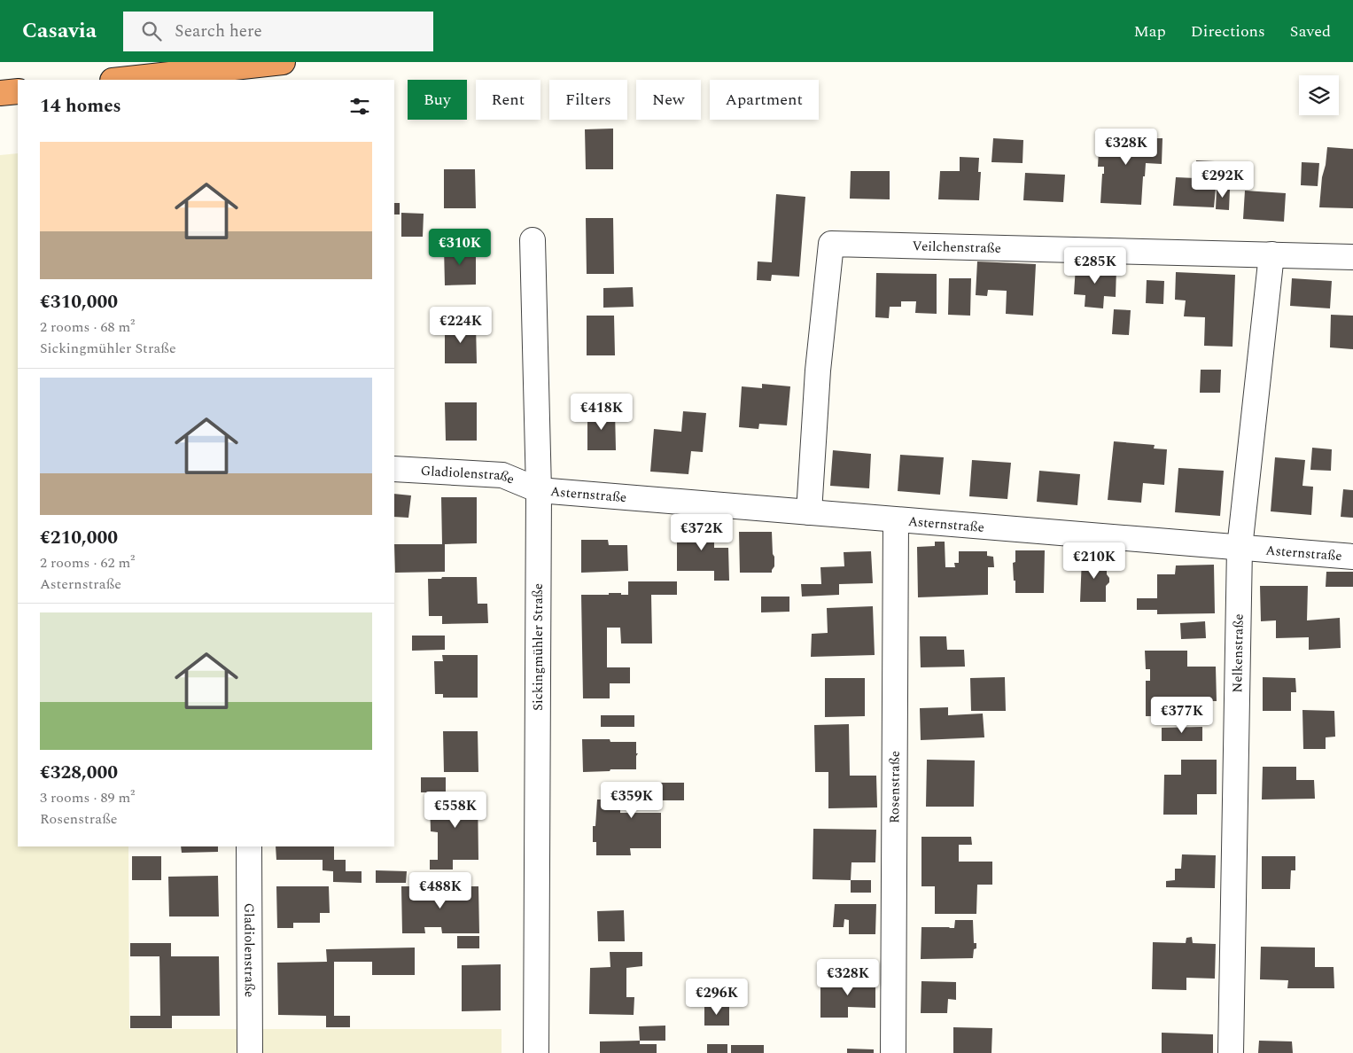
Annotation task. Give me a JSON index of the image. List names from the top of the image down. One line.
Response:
{"streets":{"street":["Veilchenstraße","Gladiolenstraße","Asternstraße","Sickingmühler Straße","Nelkenstraße","Rosenstraße"]},"crossings":[["Veilchenstraße","Asternstraße"],["Veilchenstraße","Nelkenstraße"],["Gladiolenstraße","Asternstraße"],["Gladiolenstraße","Sickingmühler Straße"],["Asternstraße","Sickingmühler Straße"],["Asternstraße","Nelkenstraße"],["Asternstraße","Rosenstraße"]],"page":{"header":"Casavia","search":"Search here","nav":["Map","Directions","Saved"],"chip":["Buy","Rent","Filters","New","Apartment"],"heading":"14 homes","price":["€328K","€292K","€310K","€285K","€224K","€418K","€372K","€210K","€377K","€359K","€558K","€488K","€328K","€296K"],"list":[{"name":"€310,000","note":"2 rooms · 68 m² · Sickingmühler Straße"},{"name":"€210,000","note":"2 rooms · 62 m² · Asternstraße"},{"name":"€328,000","note":"3 rooms · 89 m² · Rosenstraße"}]}}
